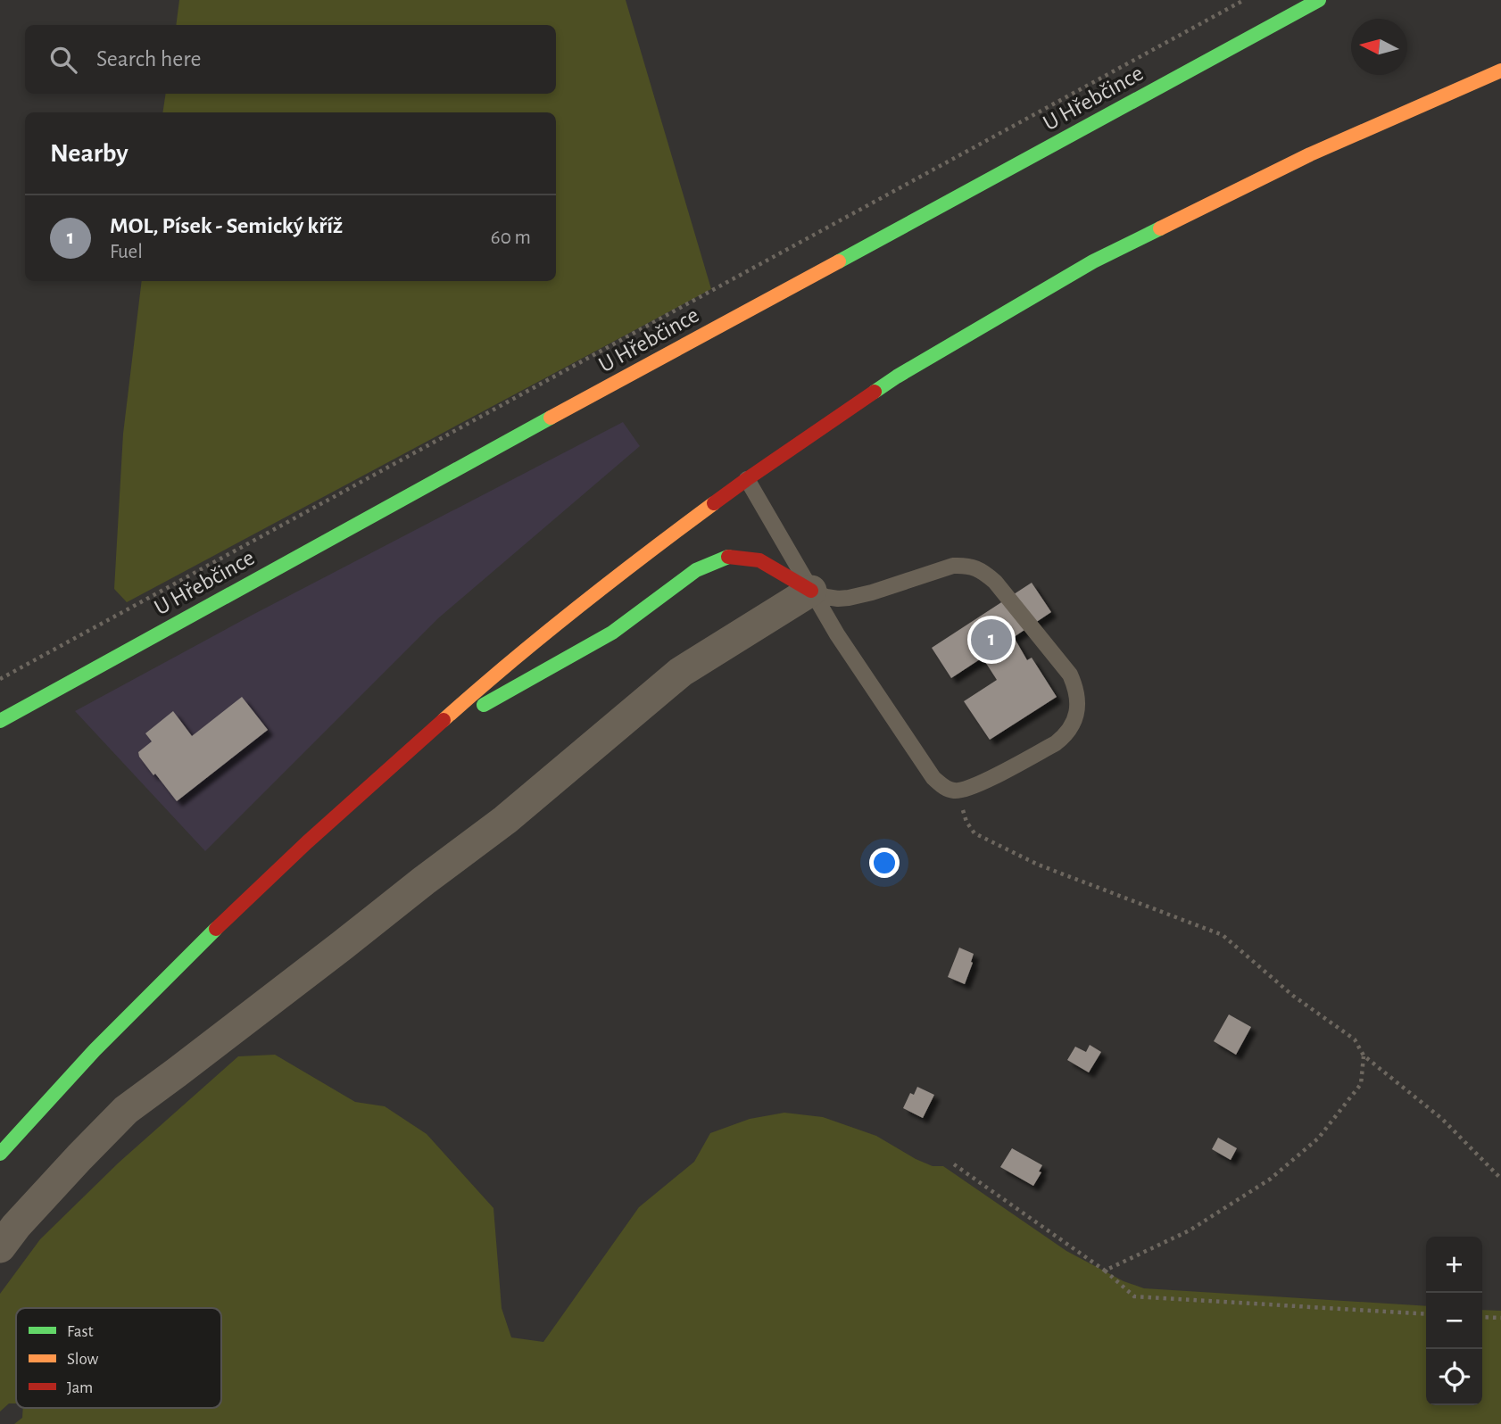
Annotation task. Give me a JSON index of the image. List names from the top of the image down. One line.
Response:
{"streets":{"main road":["U Hřebčince"]},"legend":["Fast","Slow","Jam"],"north":"left","page":{"search":"Search here","heading":"Nearby","list":[{"mark":"1","name":"MOL, Písek - Semický kříž","note":"Fuel","value":"60 m"}],"pins":"1","map_buttons":["+","−"]}}
